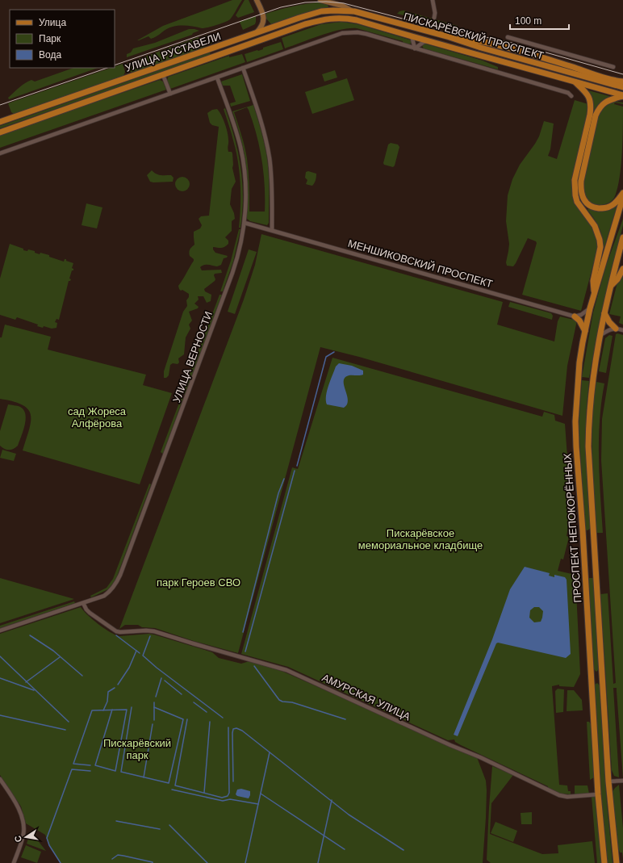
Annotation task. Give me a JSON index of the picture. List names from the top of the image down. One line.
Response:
{"streets":{"main road":["ПИСКАРЁВСКИЙ ПРОСПЕКТ","УЛИЦА РУСТАВЕЛИ","ПРОСПЕКТ НЕПОКОРЁННЫХ"],"street":["МЕНШИКОВСКИЙ ПРОСПЕКТ","УЛИЦА ВЕРНОСТИ","АМУРСКАЯ УЛИЦА"]},"crossings":[["ПИСКАРЁВСКИЙ ПРОСПЕКТ","УЛИЦА РУСТАВЕЛИ"],["МЕНШИКОВСКИЙ ПРОСПЕКТ","УЛИЦА ВЕРНОСТИ"],["УЛИЦА ВЕРНОСТИ","АМУРСКАЯ УЛИЦА"],["ПРОСПЕКТ НЕПОКОРЁННЫХ","АМУРСКАЯ УЛИЦА"]],"parks":["сад Жореса Алфёрова","Пискарёвское мемориальное кладбище","парк Героев СВО","Пискарёвский парк"],"legend":["Улица","Парк","Вода"],"scale_bar":"100 m","north":"left"}
